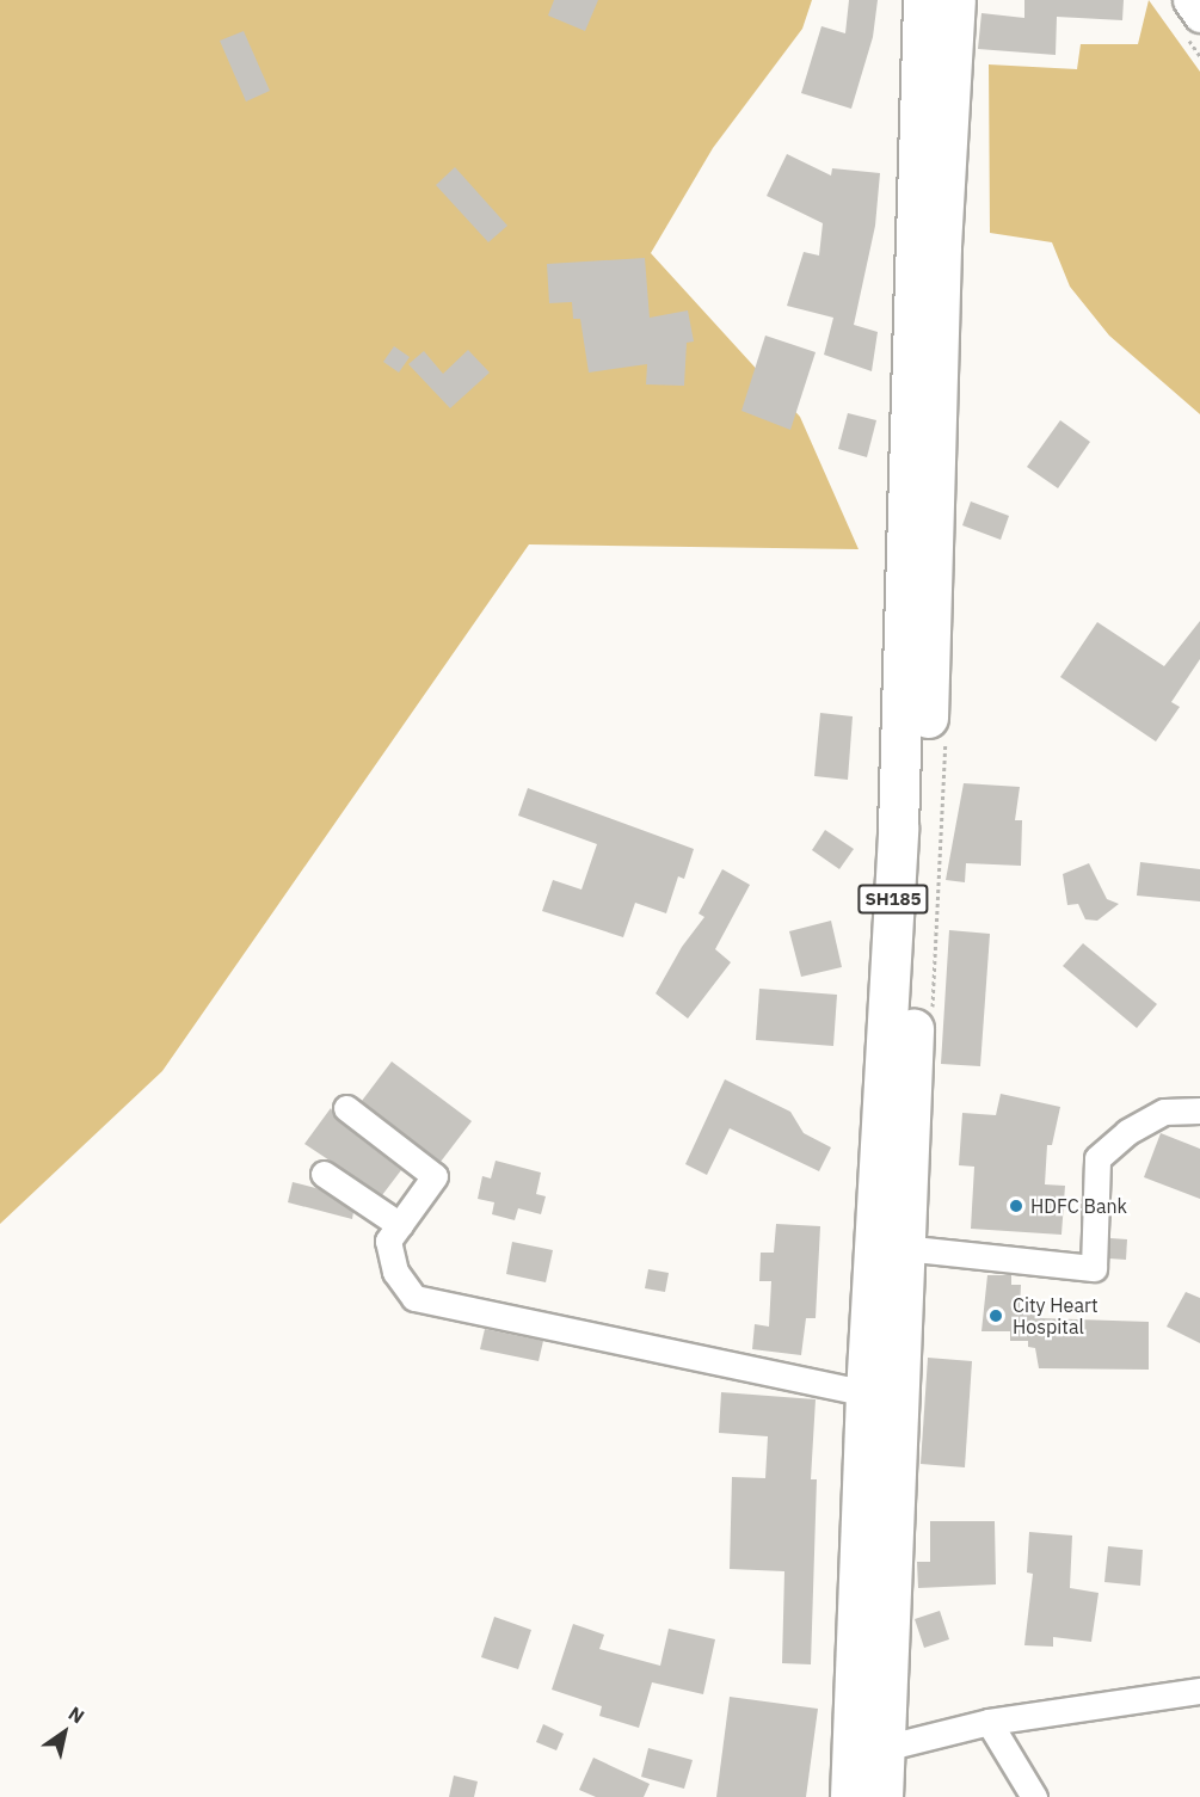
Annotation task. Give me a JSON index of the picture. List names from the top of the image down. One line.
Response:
{"streets":{"main road":["SH185"]},"places":["HDFC Bank","City Heart Hospital"],"north":"top right"}
